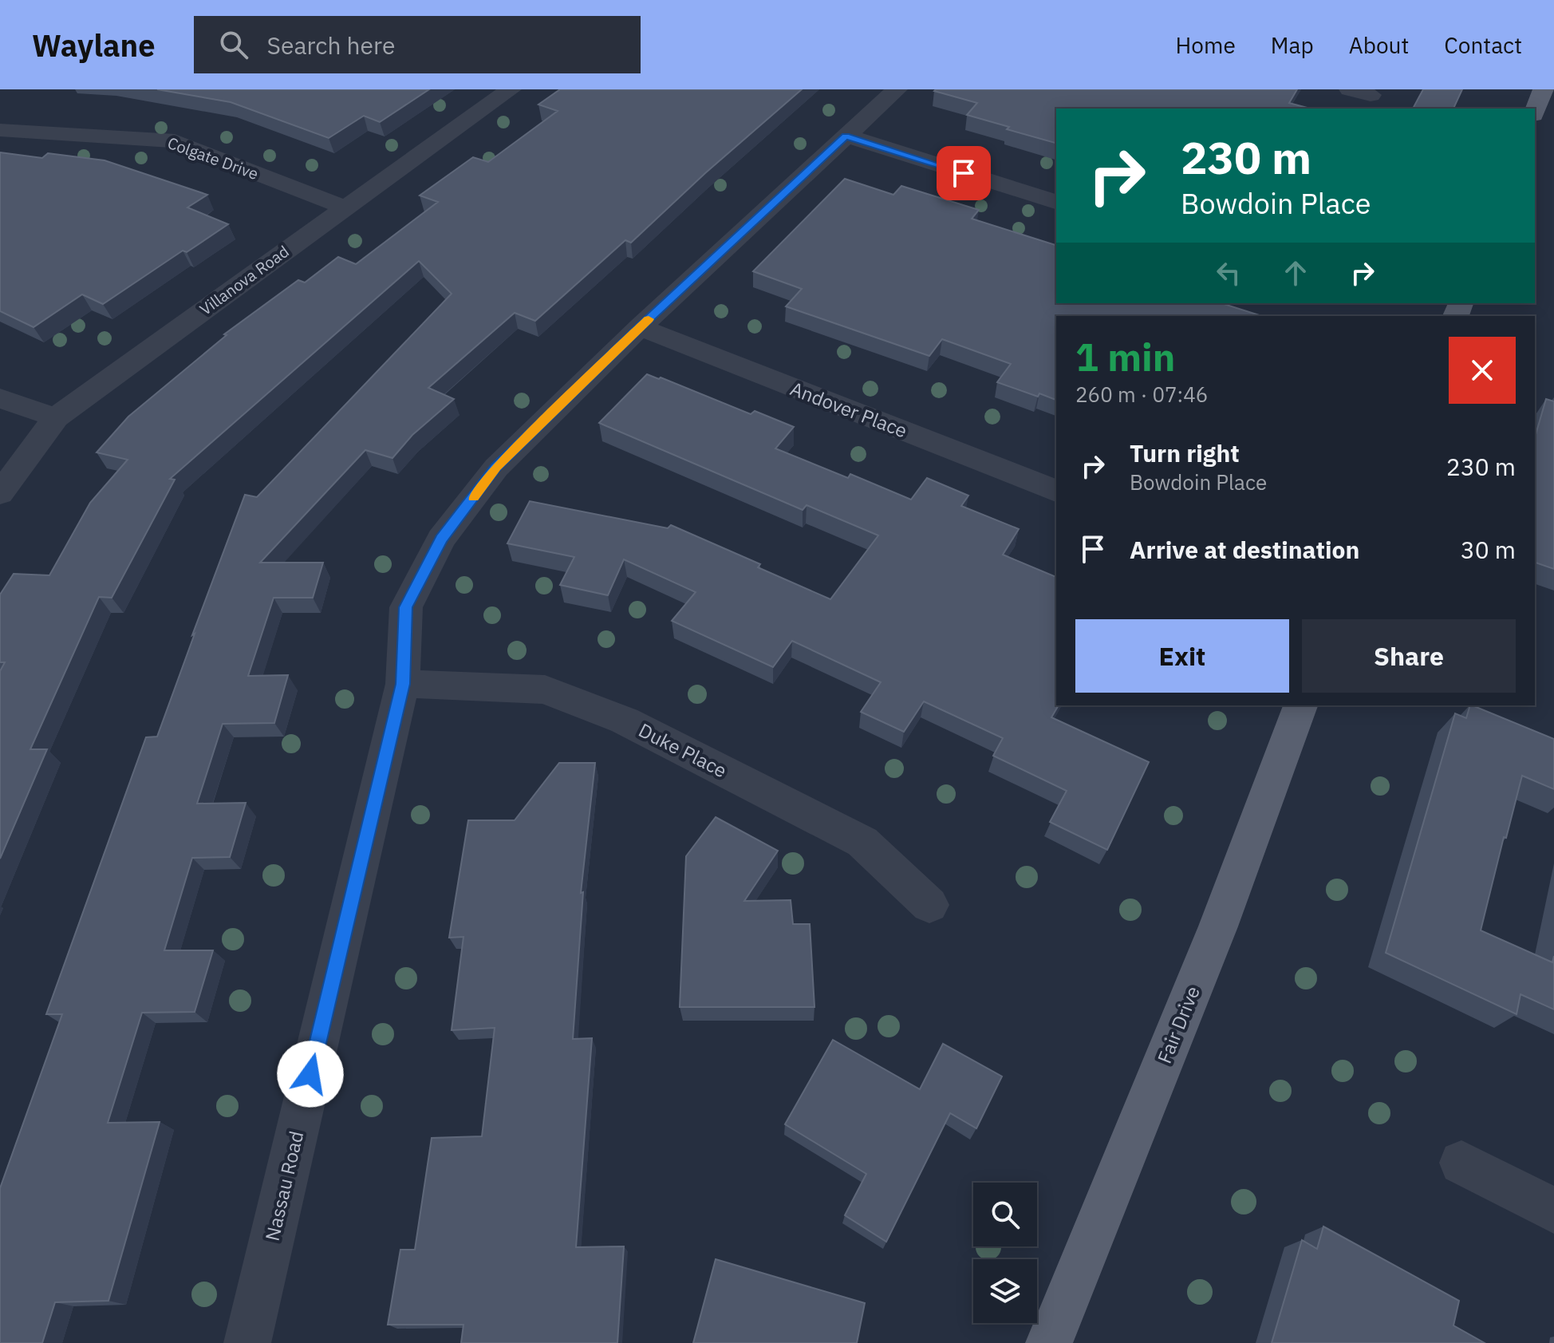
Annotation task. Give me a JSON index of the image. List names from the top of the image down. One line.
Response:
{"streets":{"main road":["Fair Drive"],"street":["Colgate Drive","Villanova Road","Andover Place","Duke Place","Nassau Road"]},"crossings":[["Colgate Drive","Villanova Road"],["Andover Place","Nassau Road"],["Duke Place","Nassau Road"]],"page":{"header":"Waylane","search":"Search here","nav":["Home","Map","About","Contact"],"turn":["230 m","Bowdoin Place"],"heading":["1 min","260 m · 07:46"],"list":[{"name":"Turn right","note":"Bowdoin Place","value":"230 m"},{"name":"Arrive at destination","value":"30 m"}],"buttons":["Exit","Share"]}}
